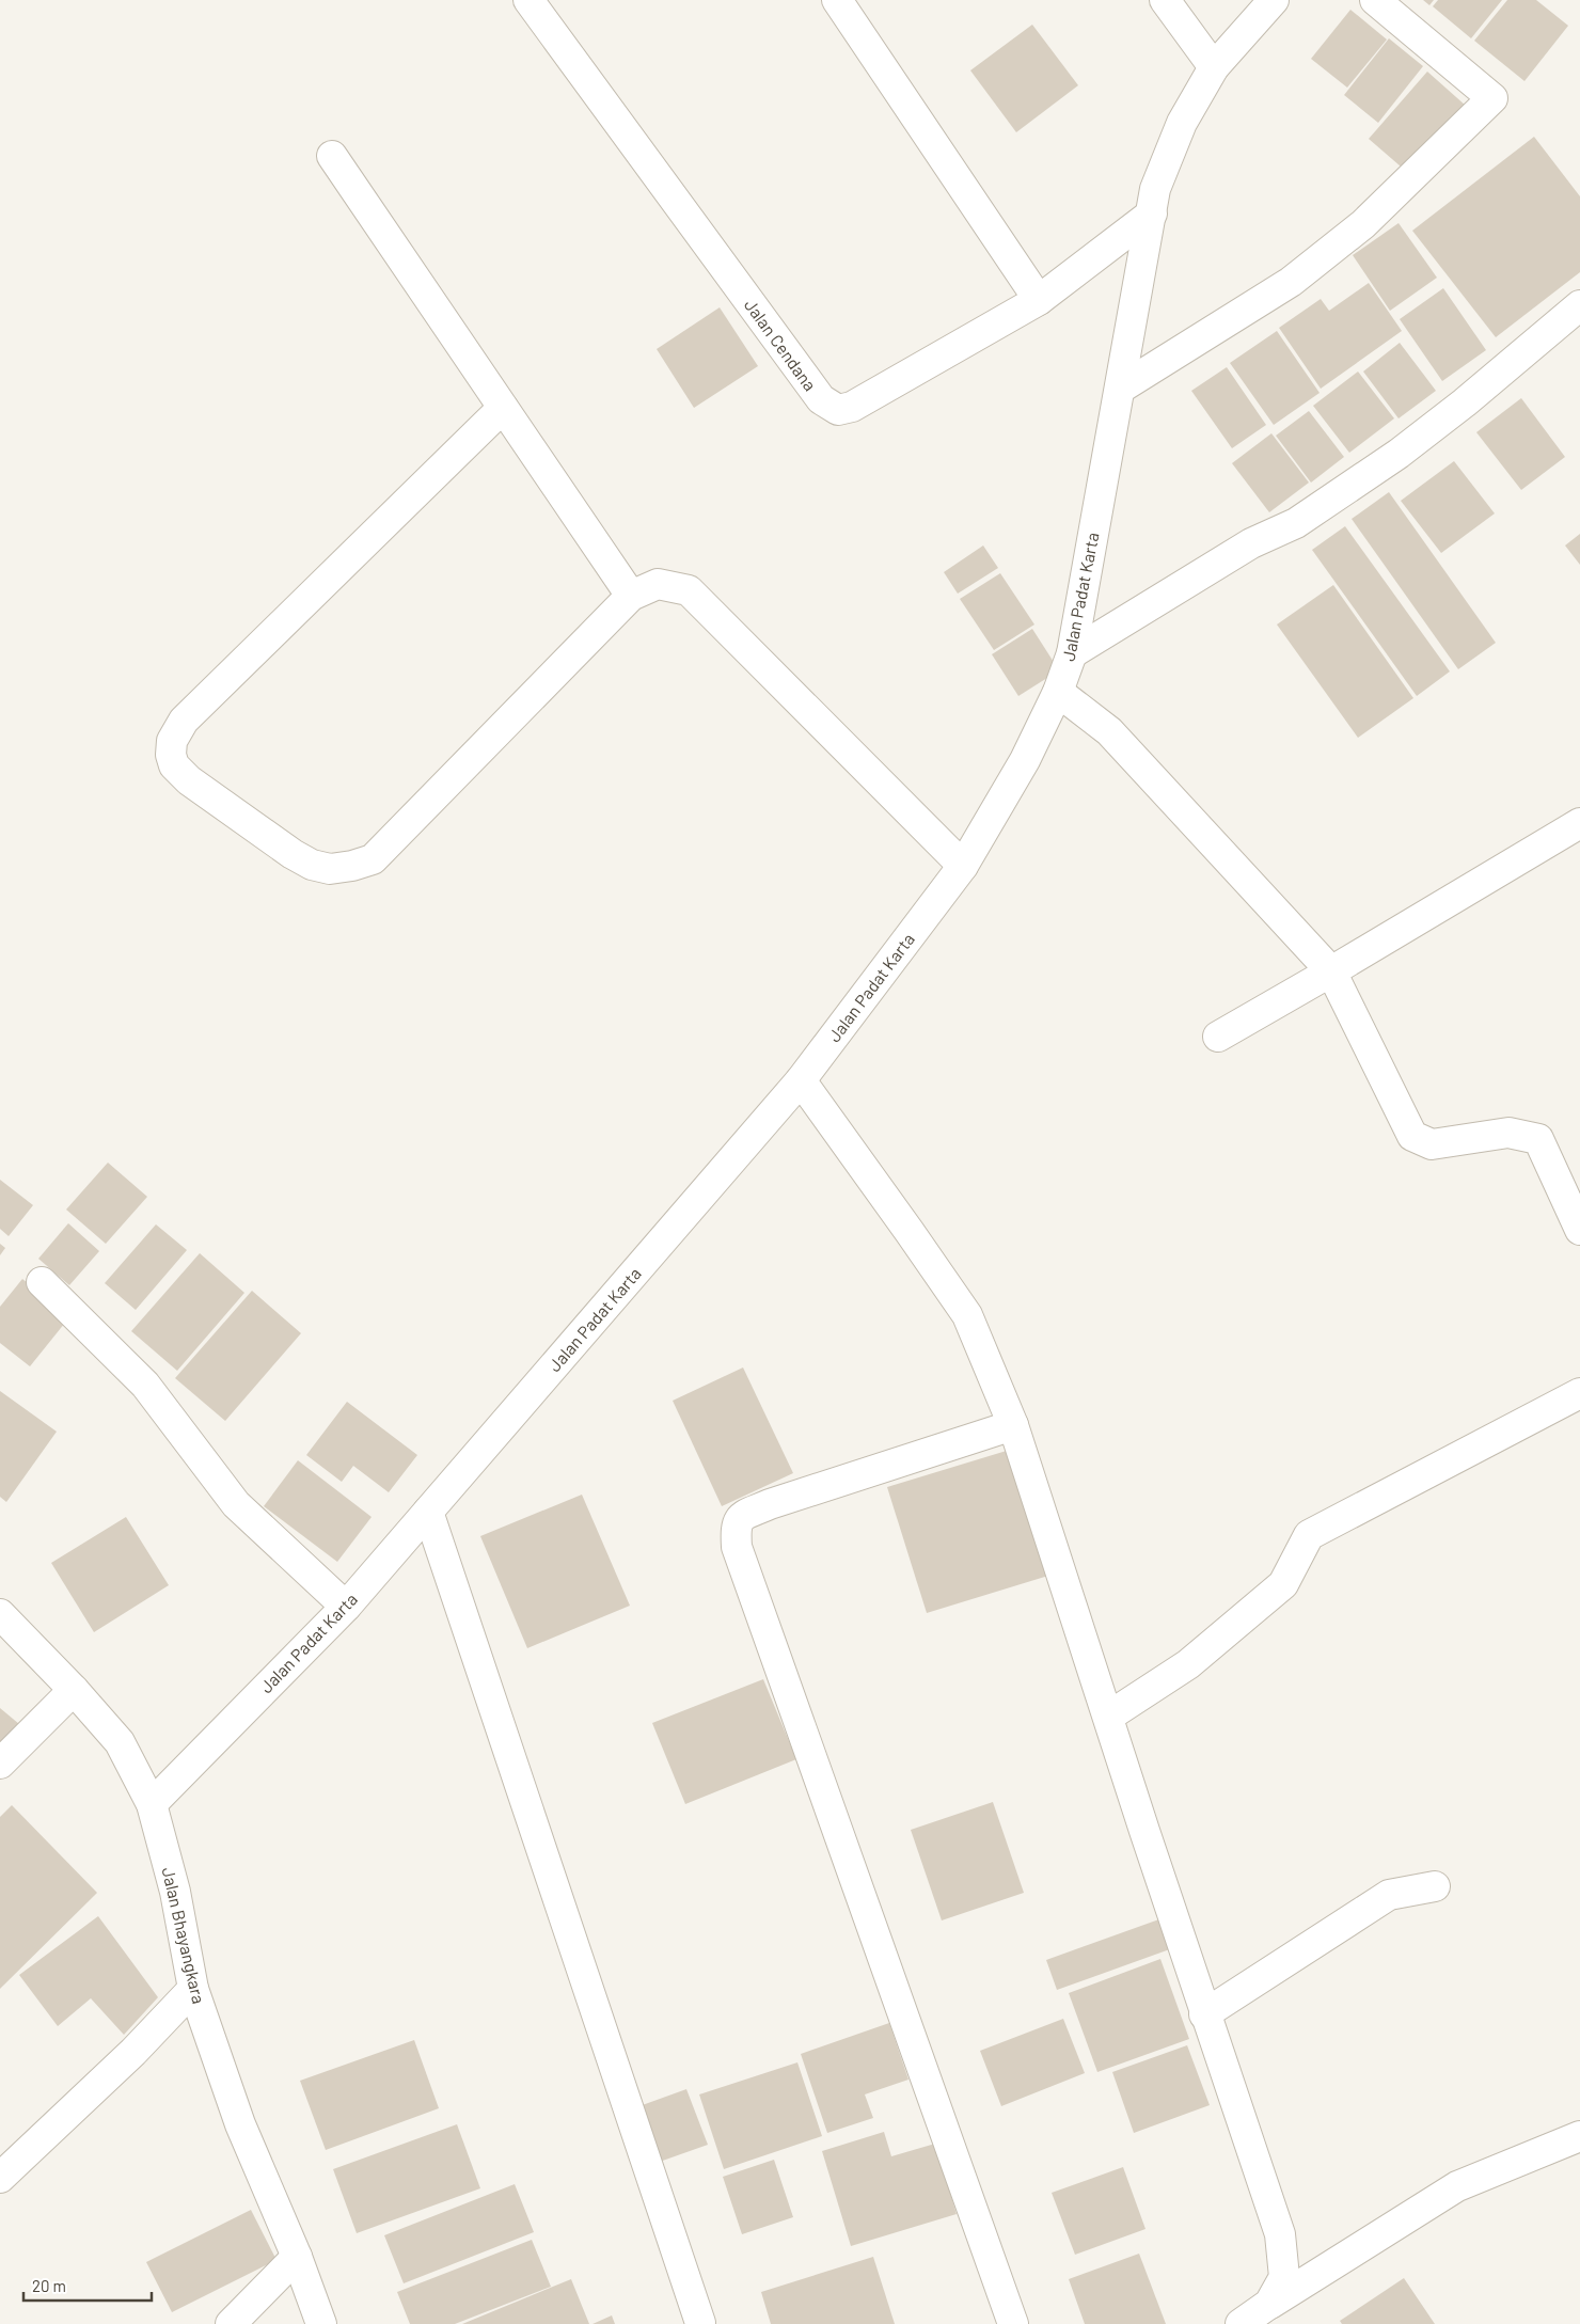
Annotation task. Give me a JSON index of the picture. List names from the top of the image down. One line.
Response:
{"streets":{"street":["Jalan Cendana","Jalan Padat Karta","Jalan Bhayangkara"]},"crossings":[["Jalan Cendana","Jalan Padat Karta"],["Jalan Padat Karta","Jalan Bhayangkara"]],"scale_bar":"20 m"}
